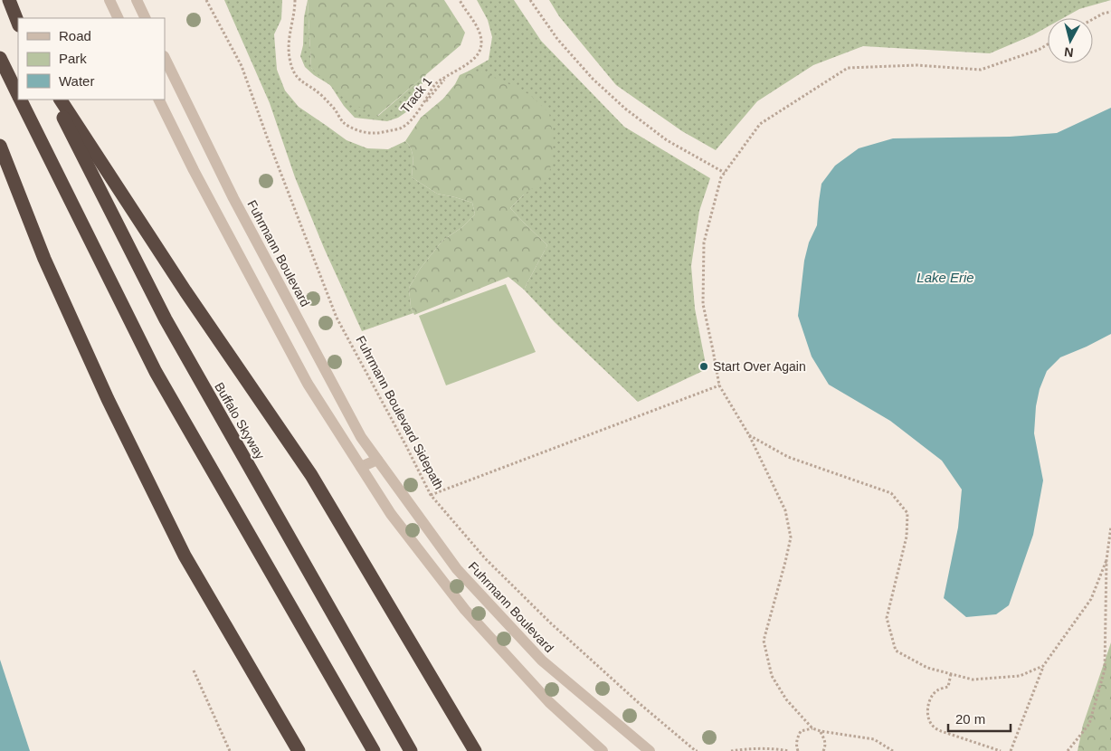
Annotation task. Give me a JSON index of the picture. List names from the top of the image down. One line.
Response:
{"streets":{"highway":["Buffalo Skyway"],"street":["Fuhrmann Boulevard"],"path":["Track 1","Fuhrmann Boulevard Sidepath"]},"water":["Lake Erie"],"places":["Start Over Again"],"legend":["Road","Park","Water"],"scale_bar":"20 m","north":"bottom"}
